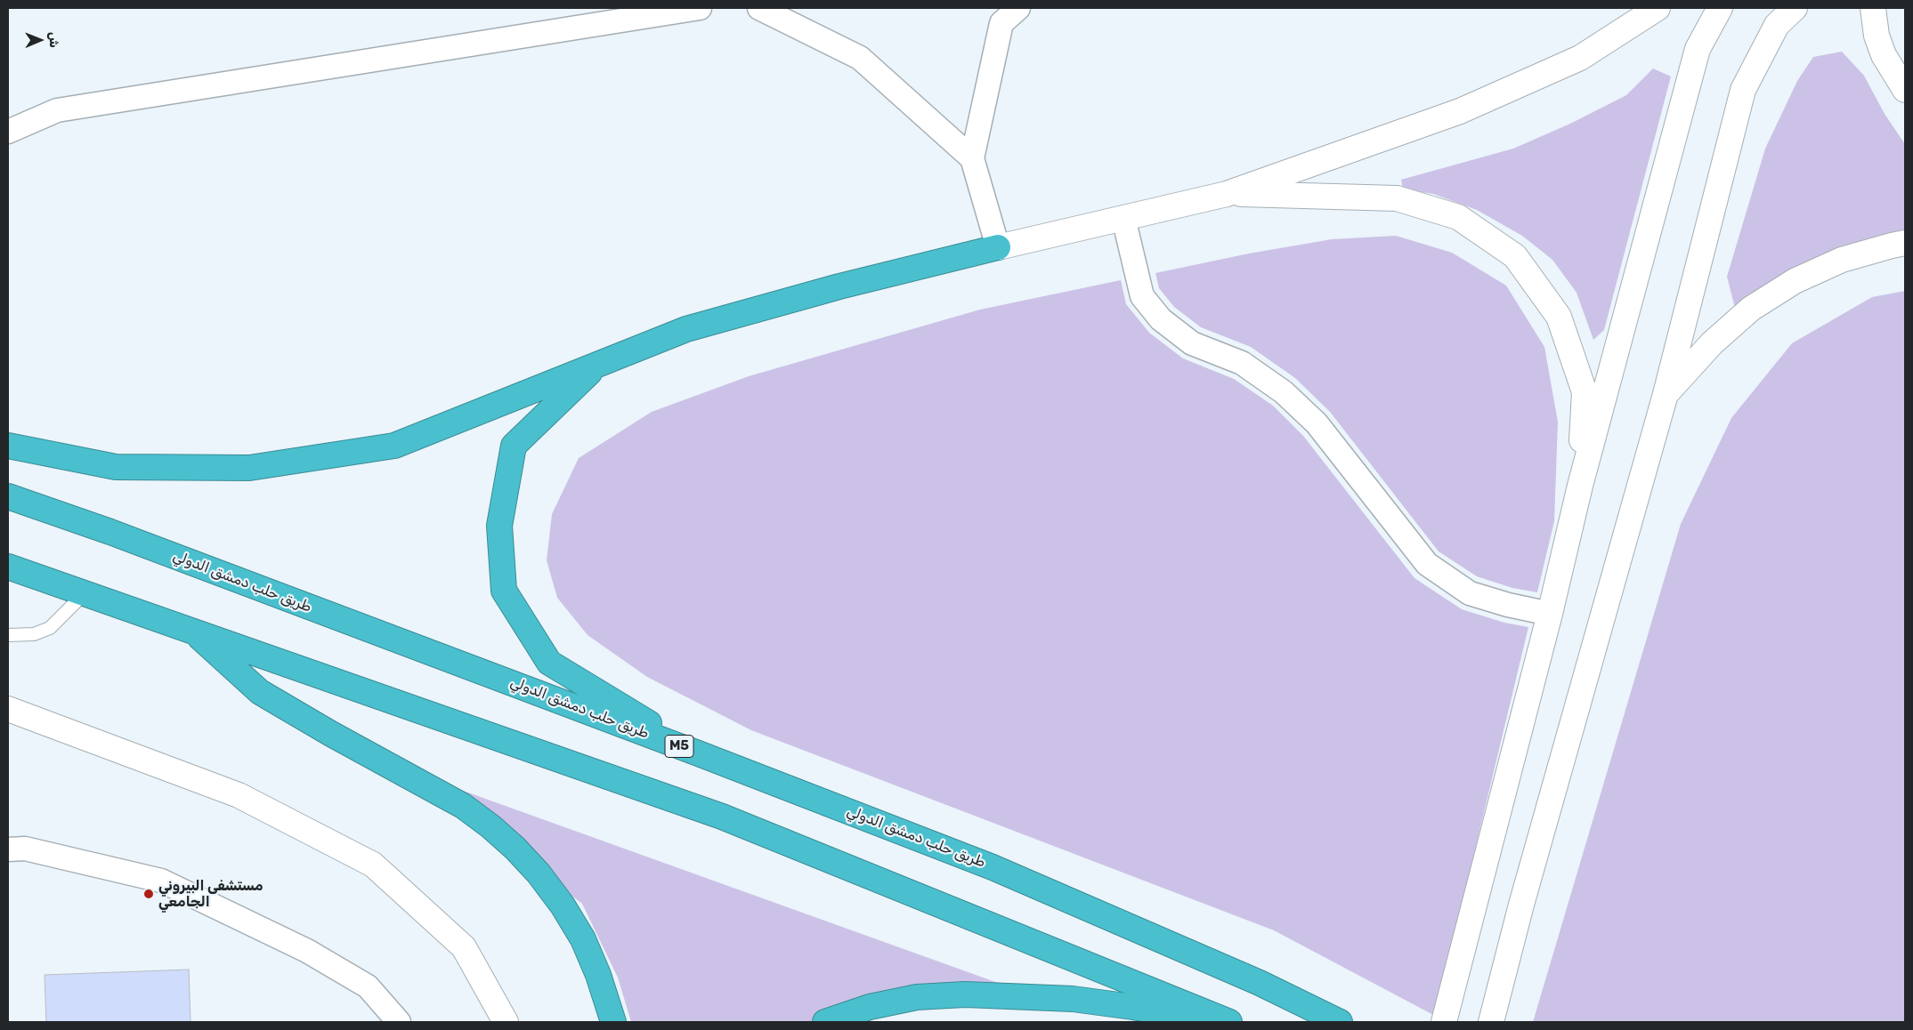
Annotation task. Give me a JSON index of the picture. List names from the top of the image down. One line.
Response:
{"streets":{"highway":["طريق حلب دمشق الدولي","M5"]},"places":["مستشفى البيروني الجامعي"],"north":"right"}
